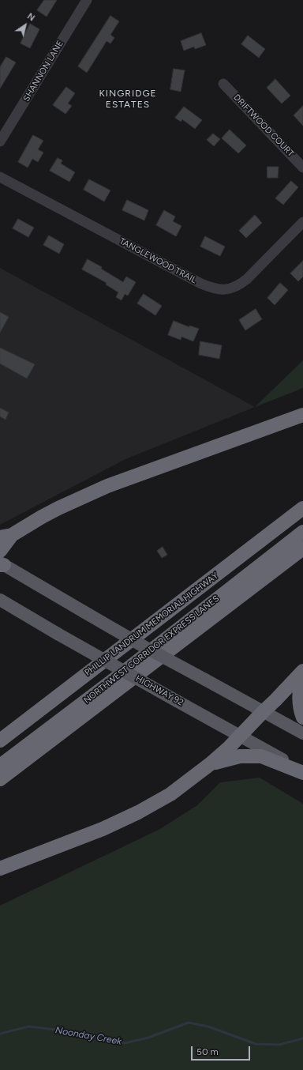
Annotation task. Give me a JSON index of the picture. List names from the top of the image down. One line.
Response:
{"streets":{"highway":["PHILLIP LANDRUM MEMORIAL HIGHWAY","NORTHWEST CORRIDOR EXPRESS LANES"],"main road":["HIGHWAY 92"],"street":["SHANNON LANE","DRIFTWOOD COURT","TANGLEWOOD TRAIL"]},"districts":["KINGRIDGE ESTATES"],"water":["Noonday Creek"],"scale_bar":"50 m","north":"top right"}
